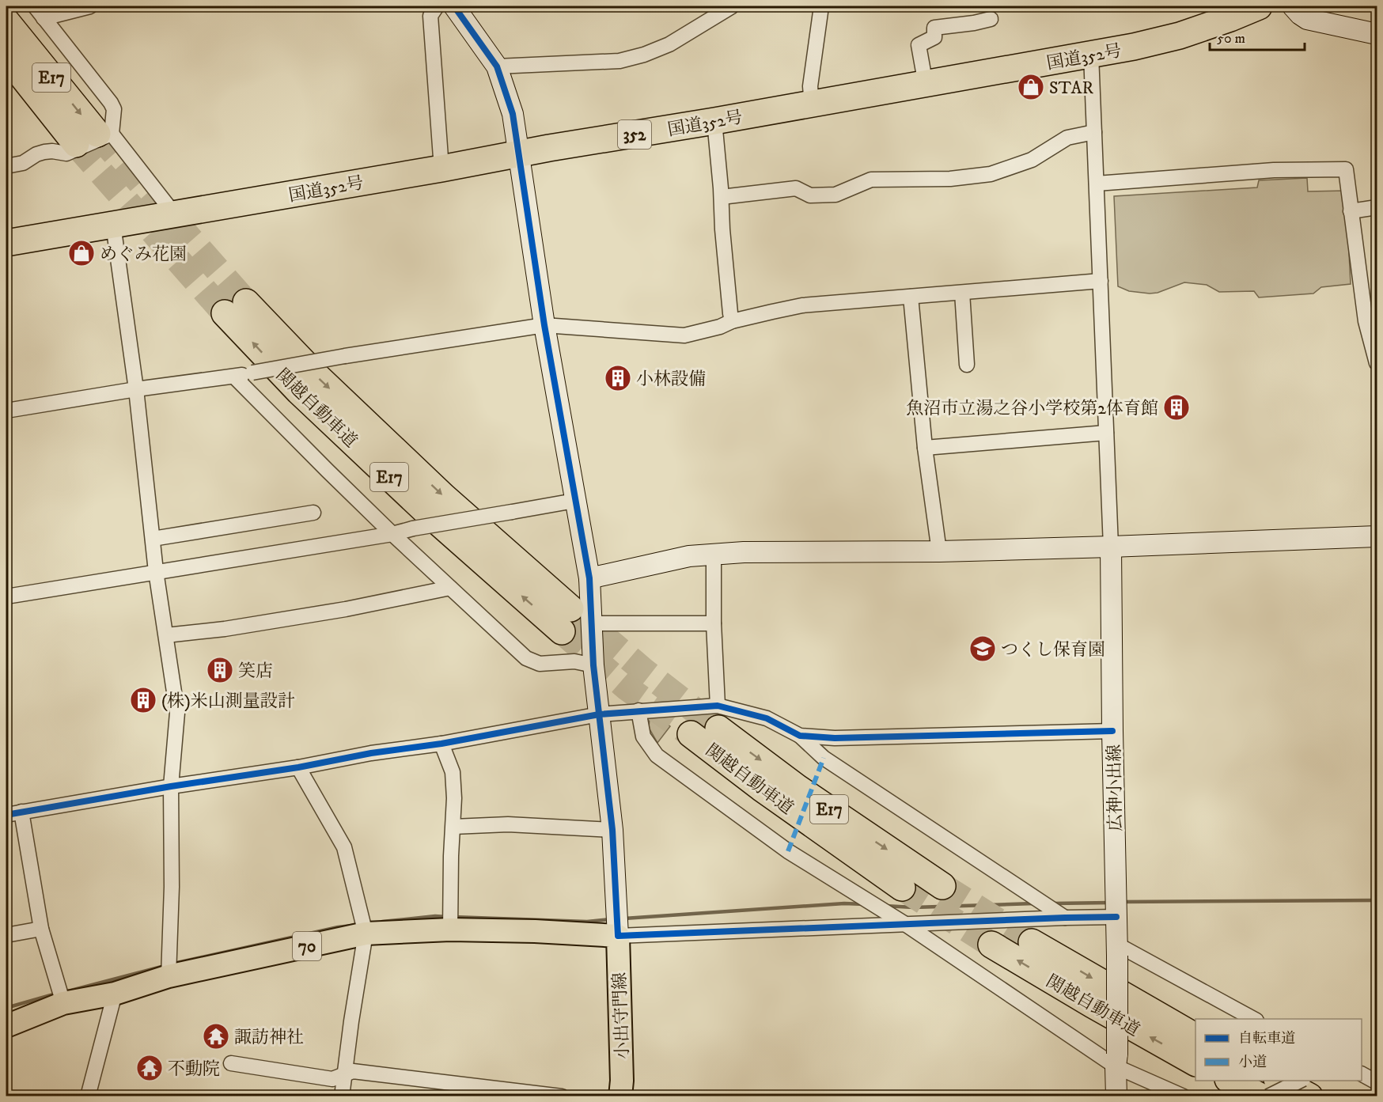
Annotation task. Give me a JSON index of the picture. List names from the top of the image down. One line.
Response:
{"streets":{"highway":["国道352号","E17","352","関越自動車道"],"main road":["70","小出守門線"],"street":["広神小出線"]},"crossings":[["70","小出守門線"]],"places":{"shop":["STAR","めぐみ花園"],"building":["小林設備","魚沼市立湯之谷小学校第2体育館","笑店","(株)米山測量設計"],"school or university":["つくし保育園"],"temple":["諏訪神社","不動院"]},"legend":["自転車道","小道"],"scale_bar":"50 m"}
